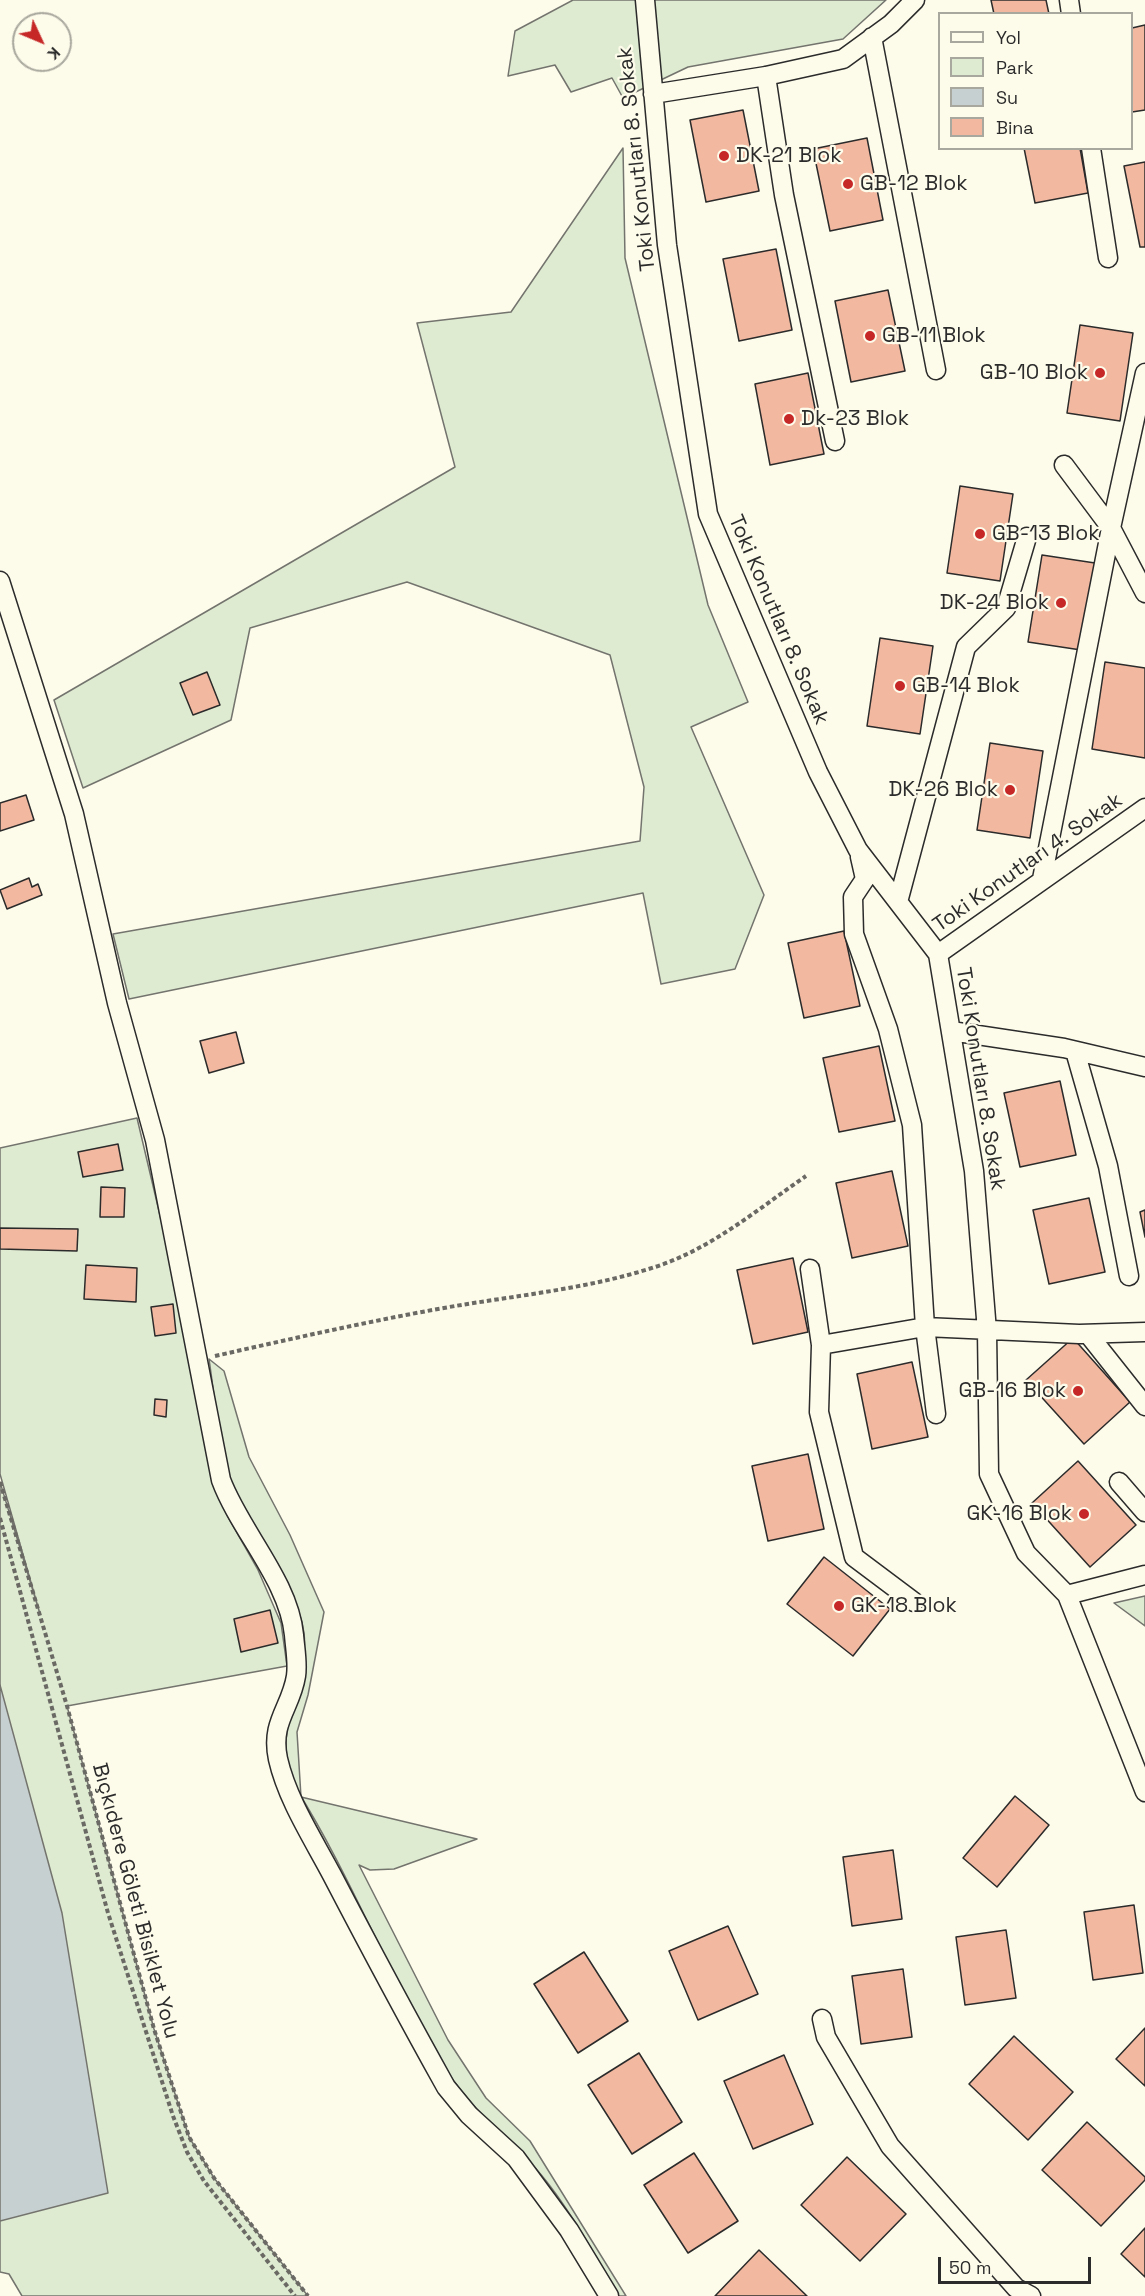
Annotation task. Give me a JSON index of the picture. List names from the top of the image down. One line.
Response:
{"streets":{"street":["Toki Konutları 8. Sokak","Toki Konutları 4. Sokak"],"path":["Bıçkıdere Göleti Bisiklet Yolu"]},"crossings":[["Toki Konutları 8. Sokak","Toki Konutları 4. Sokak"]],"places":["DK-21 Blok","GB-12 Blok","GB-11 Blok","GB-10 Blok","Dk-23 Blok","GB-13 Blok","DK-24 Blok","GB-14 Blok","DK-26 Blok","GB-16 Blok","GK-16 Blok","GK-18 Blok"],"legend":["Yol","Park","Su","Bina"],"scale_bar":"50 m","north":"bottom right"}
